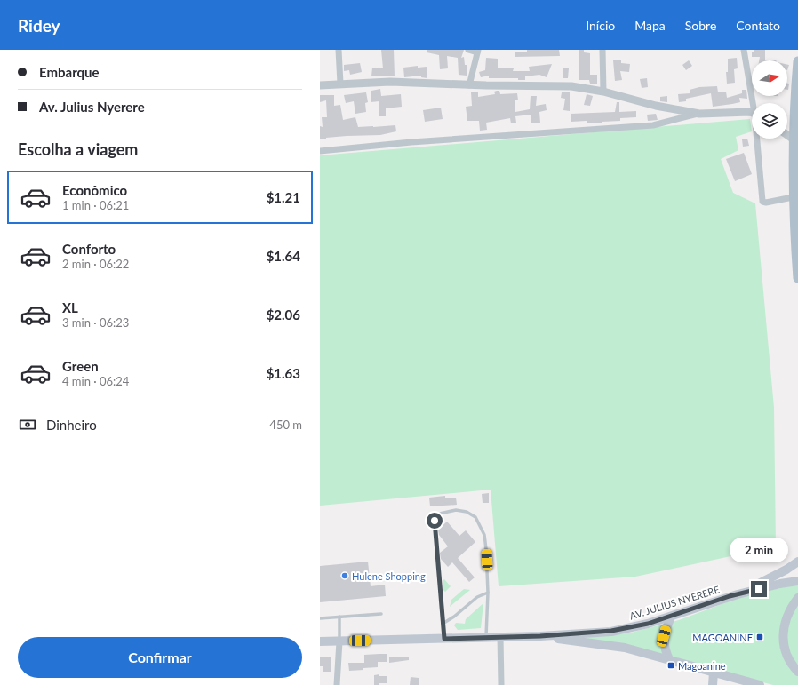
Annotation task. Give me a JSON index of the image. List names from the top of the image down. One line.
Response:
{"streets":{"main road":["AV. JULIUS NYERERE"]},"places":{"other":["Hulene Shopping"],"transit":["MAGOANINE","Magoanine"]},"north":"right","page":{"header":"Ridey","nav":["Início","Mapa","Sobre","Contato"],"banner":["Embarque","Av. Julius Nyerere"],"heading":"Escolha a viagem","list":[{"name":"Econômico","note":"1 min · 06:21","value":"$1.21"},{"name":"Conforto","note":"2 min · 06:22","value":"$1.64"},{"name":"XL","note":"3 min · 06:23","value":"$2.06"},{"name":"Green","note":"4 min · 06:24","value":"$1.63"}],"pay":["Dinheiro","450 m"],"bubble":"2 min","buttons":"Confirmar"}}
